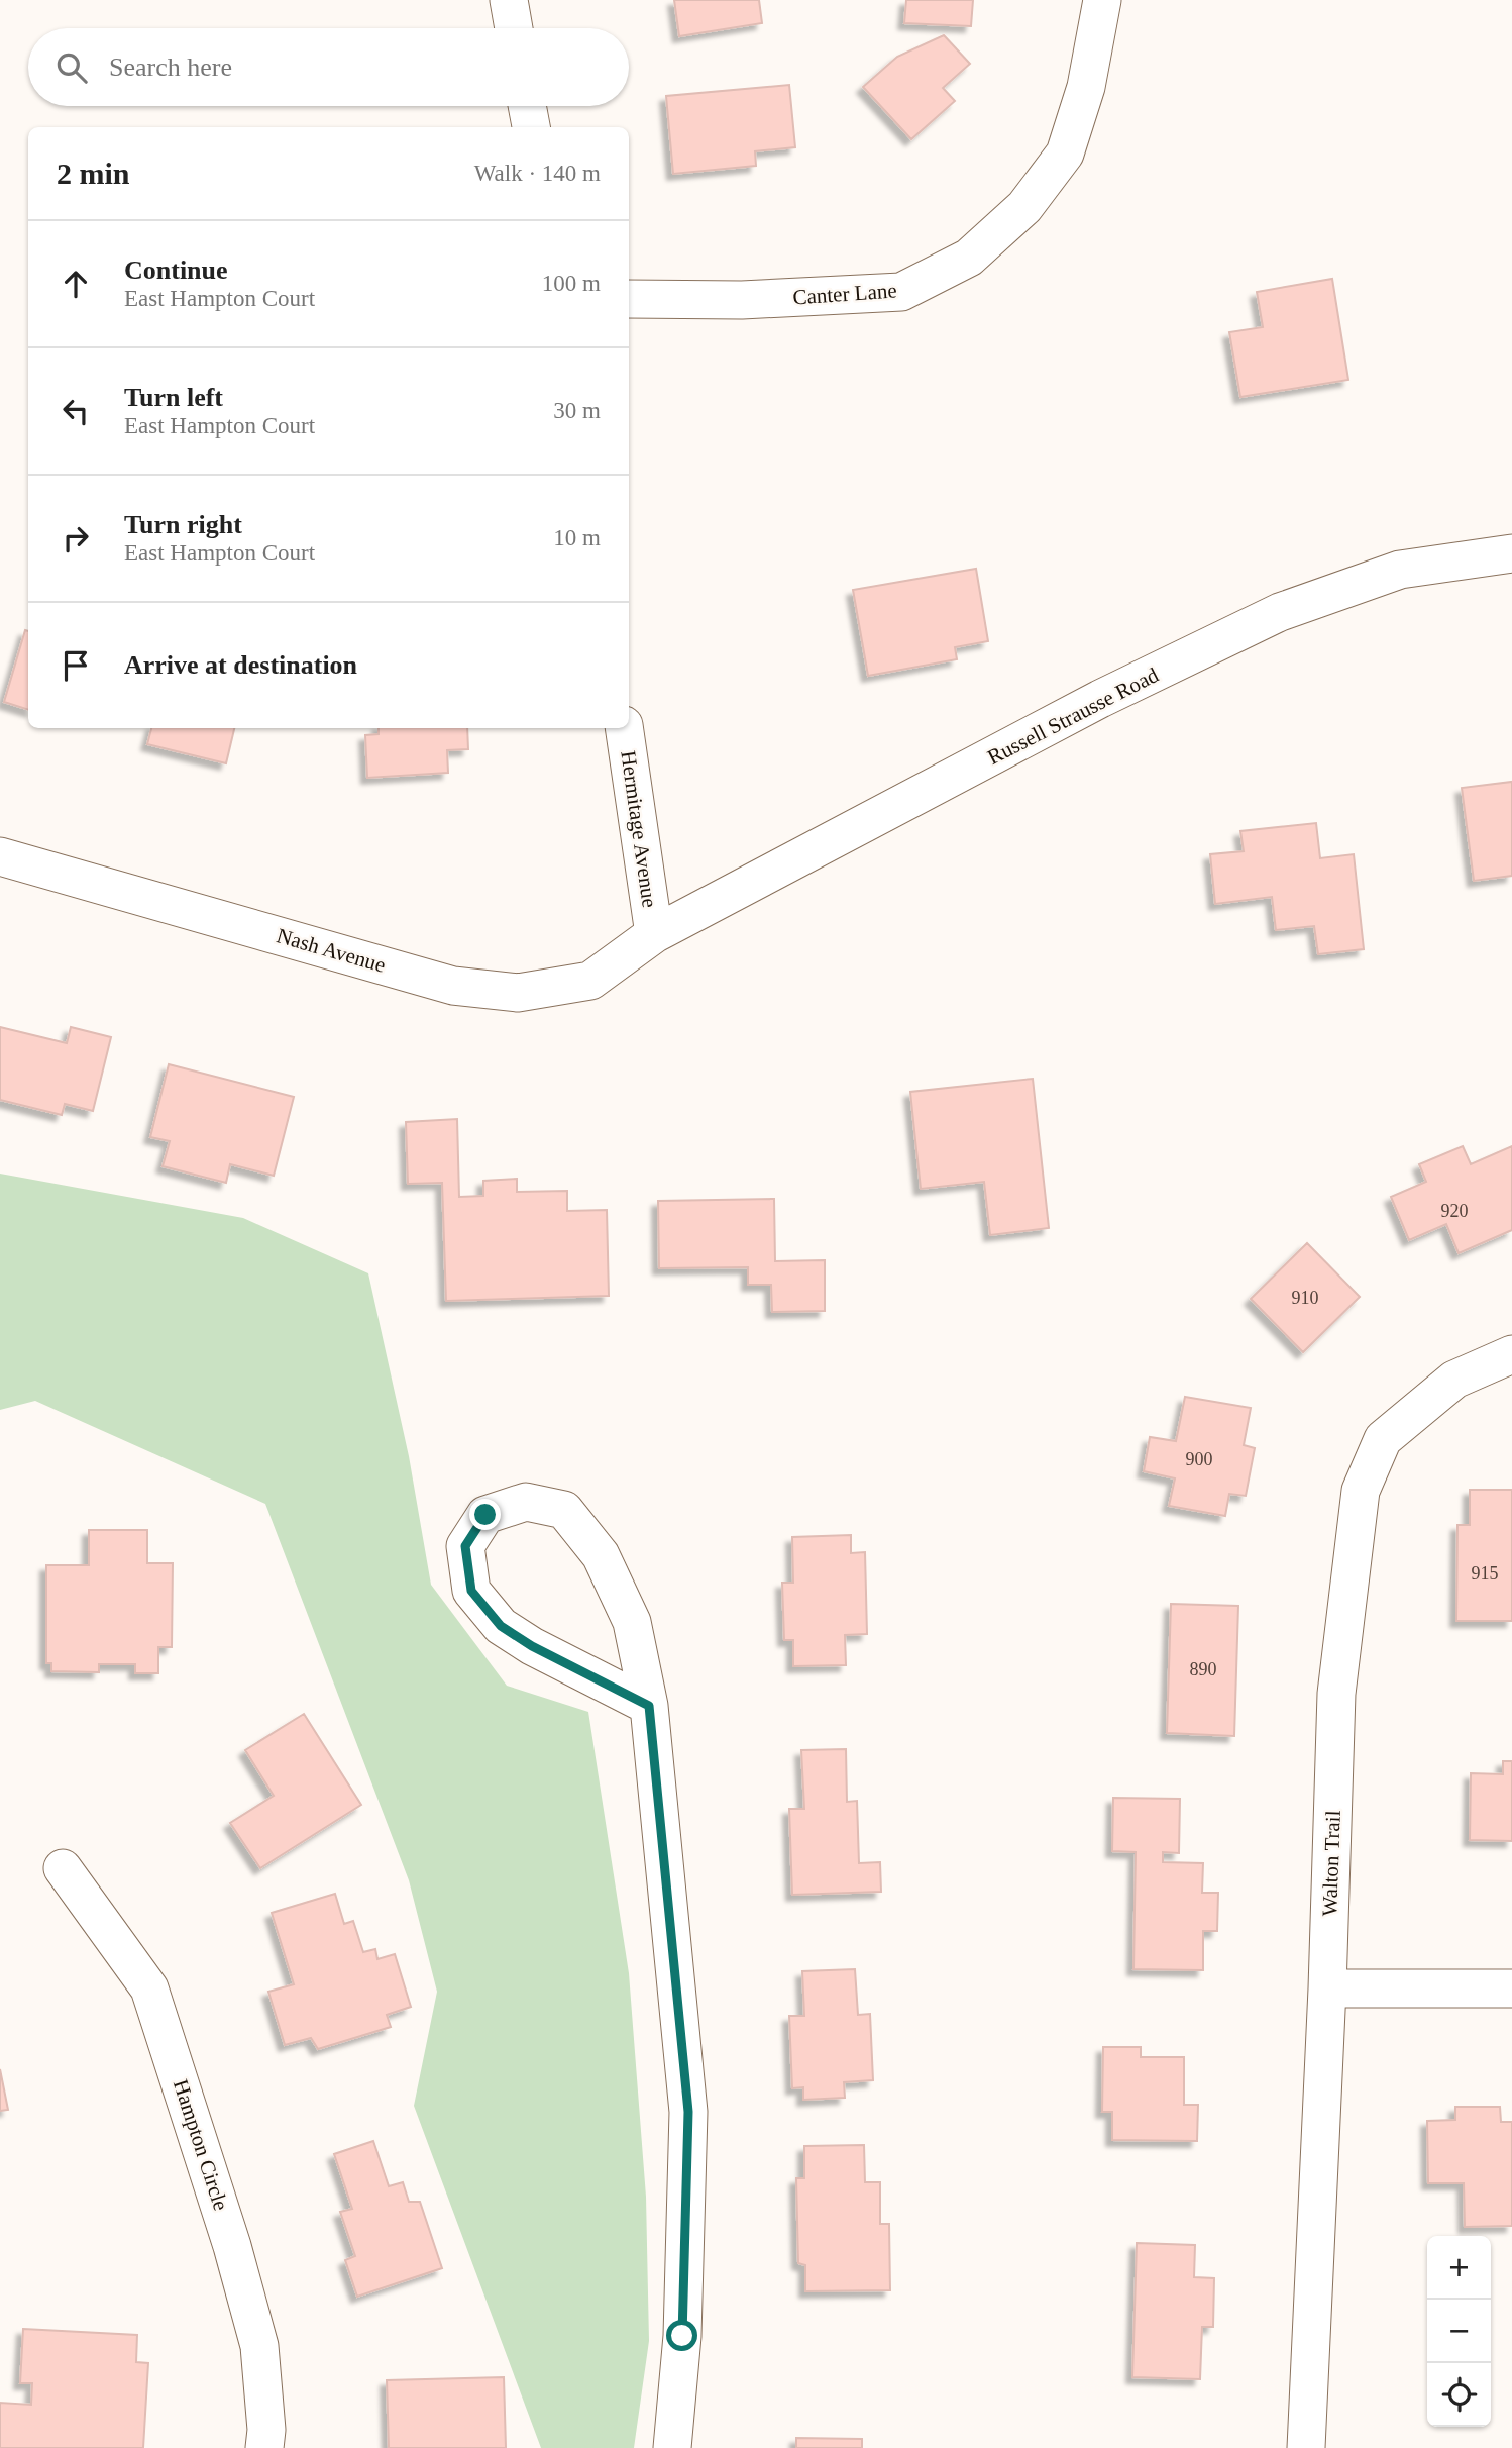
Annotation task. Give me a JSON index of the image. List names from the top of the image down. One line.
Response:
{"streets":{"street":["Canter Lane","Russell Strausse Road","Hermitage Avenue","Nash Avenue","Walton Trail","Hampton Circle"]},"crossings":[["Russell Strausse Road","Hermitage Avenue"],["Russell Strausse Road","Nash Avenue"],["Hermitage Avenue","Nash Avenue"]],"house_numbers":["920","910","900","915","890"],"page":{"search":"Search here","heading":["2 min","Walk · 140 m"],"list":[["Continue","East Hampton Court","100 m"],["Turn left","East Hampton Court","30 m"],["Turn right","East Hampton Court","10 m"],"Arrive at destination"],"map_buttons":["+","−"]}}
